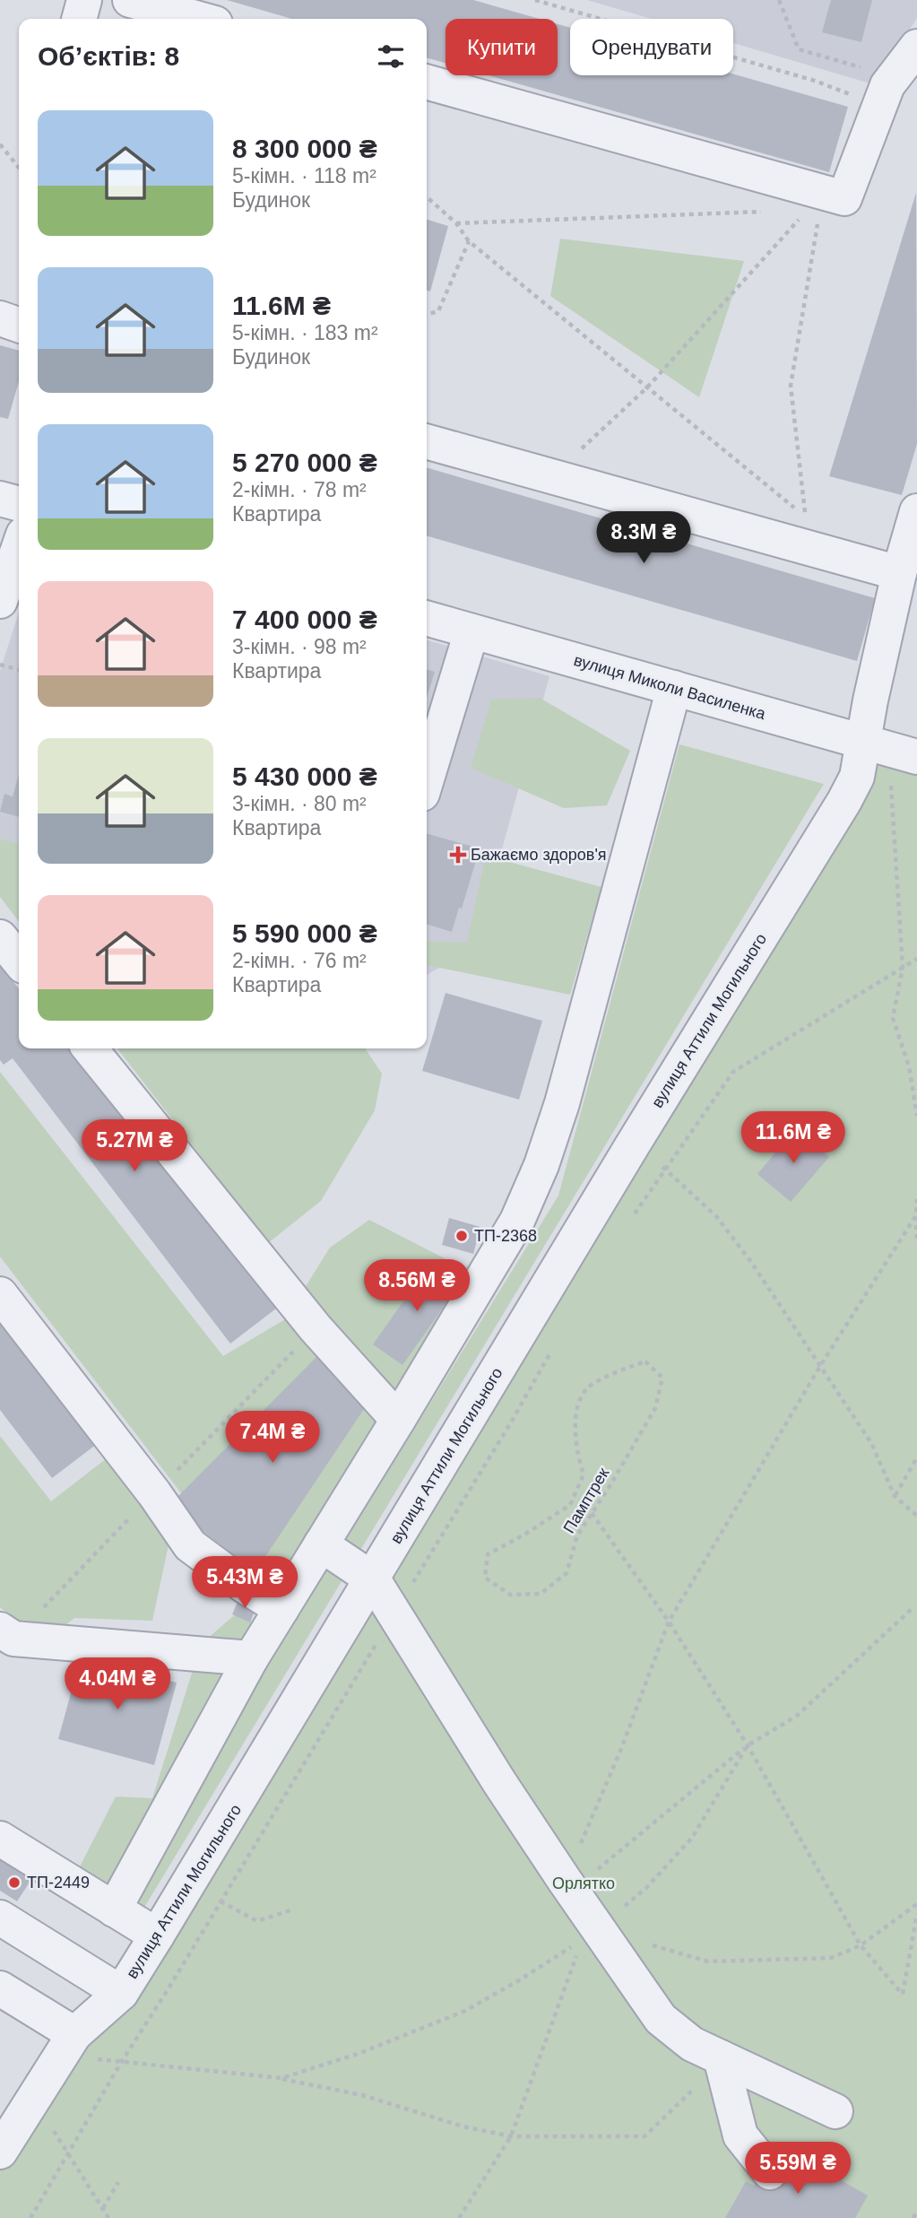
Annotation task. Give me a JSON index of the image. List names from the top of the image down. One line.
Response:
{"streets":{"street":["вулиця Миколи Василенка","вулиця Аттили Могильного"],"path":["Памптрек"]},"crossings":[["вулиця Миколи Василенка","вулиця Аттили Могильного"]],"parks":["Орлятко"],"places":{"health":["Бажаємо здоров'я"],"other":["ТП-2368","ТП-2449"]},"page":{"chip":["Купити","Орендувати"],"heading":"Об’єктів: 8","list":[{"name":"8 300 000 ₴","note":"5-кімн. · 118 m² · Будинок"},{"name":"11.6M ₴","note":"5-кімн. · 183 m² · Будинок"},{"name":"5 270 000 ₴","note":"2-кімн. · 78 m² · Квартира"},{"name":"7 400 000 ₴","note":"3-кімн. · 98 m² · Квартира"},{"name":"5 430 000 ₴","note":"3-кімн. · 80 m² · Квартира"},{"name":"5 590 000 ₴","note":"2-кімн. · 76 m² · Квартира"}],"price":["8.3M ₴","11.6M ₴","5.27M ₴","8.56M ₴","7.4M ₴","5.43M ₴","4.04M ₴","5.59M ₴"]}}
